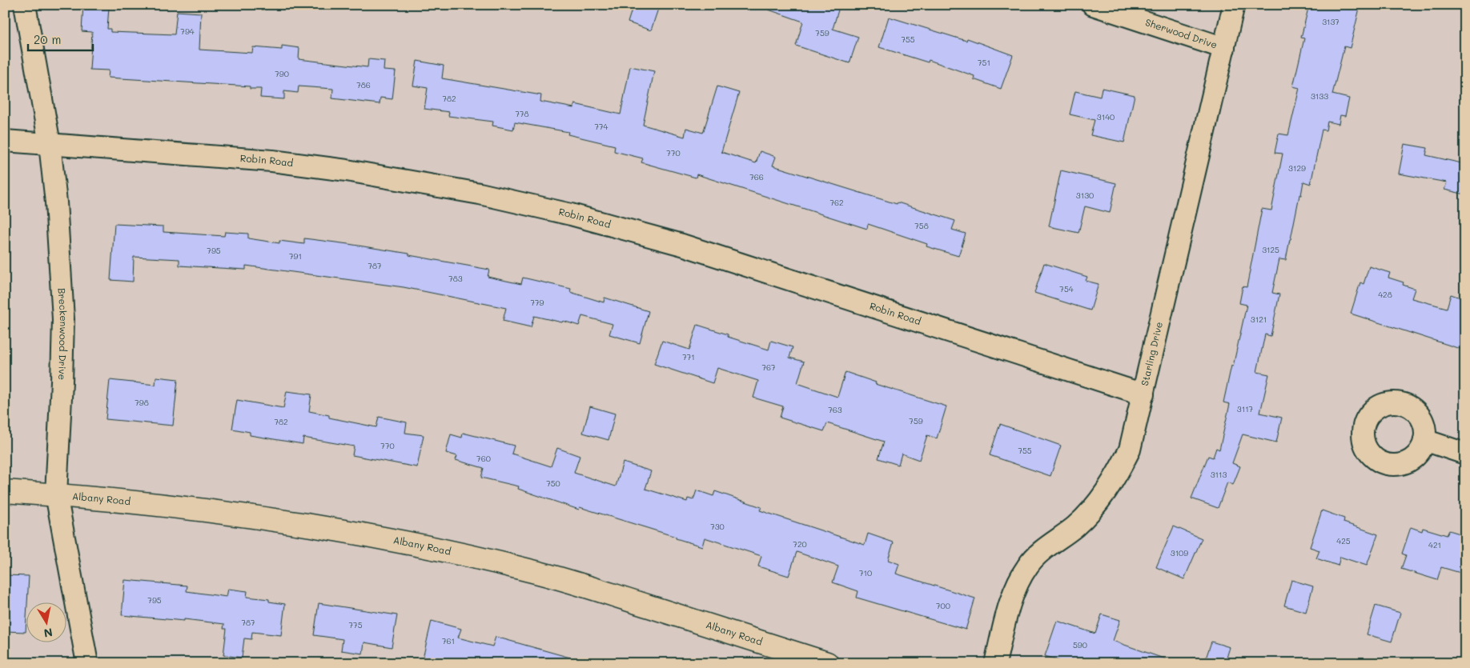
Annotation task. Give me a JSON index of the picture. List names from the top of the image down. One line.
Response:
{"streets":{"street":["Sherwood Drive","Robin Road","Breckenwood Drive","Starling Drive","Albany Road"]},"crossings":[["Sherwood Drive","Starling Drive"],["Robin Road","Breckenwood Drive"],["Robin Road","Starling Drive"],["Breckenwood Drive","Albany Road"]],"house_numbers":["3137","794","759","755","751","790","786","3133","782","778","3140","774","770","3129","766","3130","762","758","3125","795","791","787","783","754","428","779","3121","771","767","798","3117","763","759","782","770","755","760","3113","750","730","425","720","421","3109","710","795","700","787","775","761","590"],"scale_bar":"20 m","north":"bottom"}
